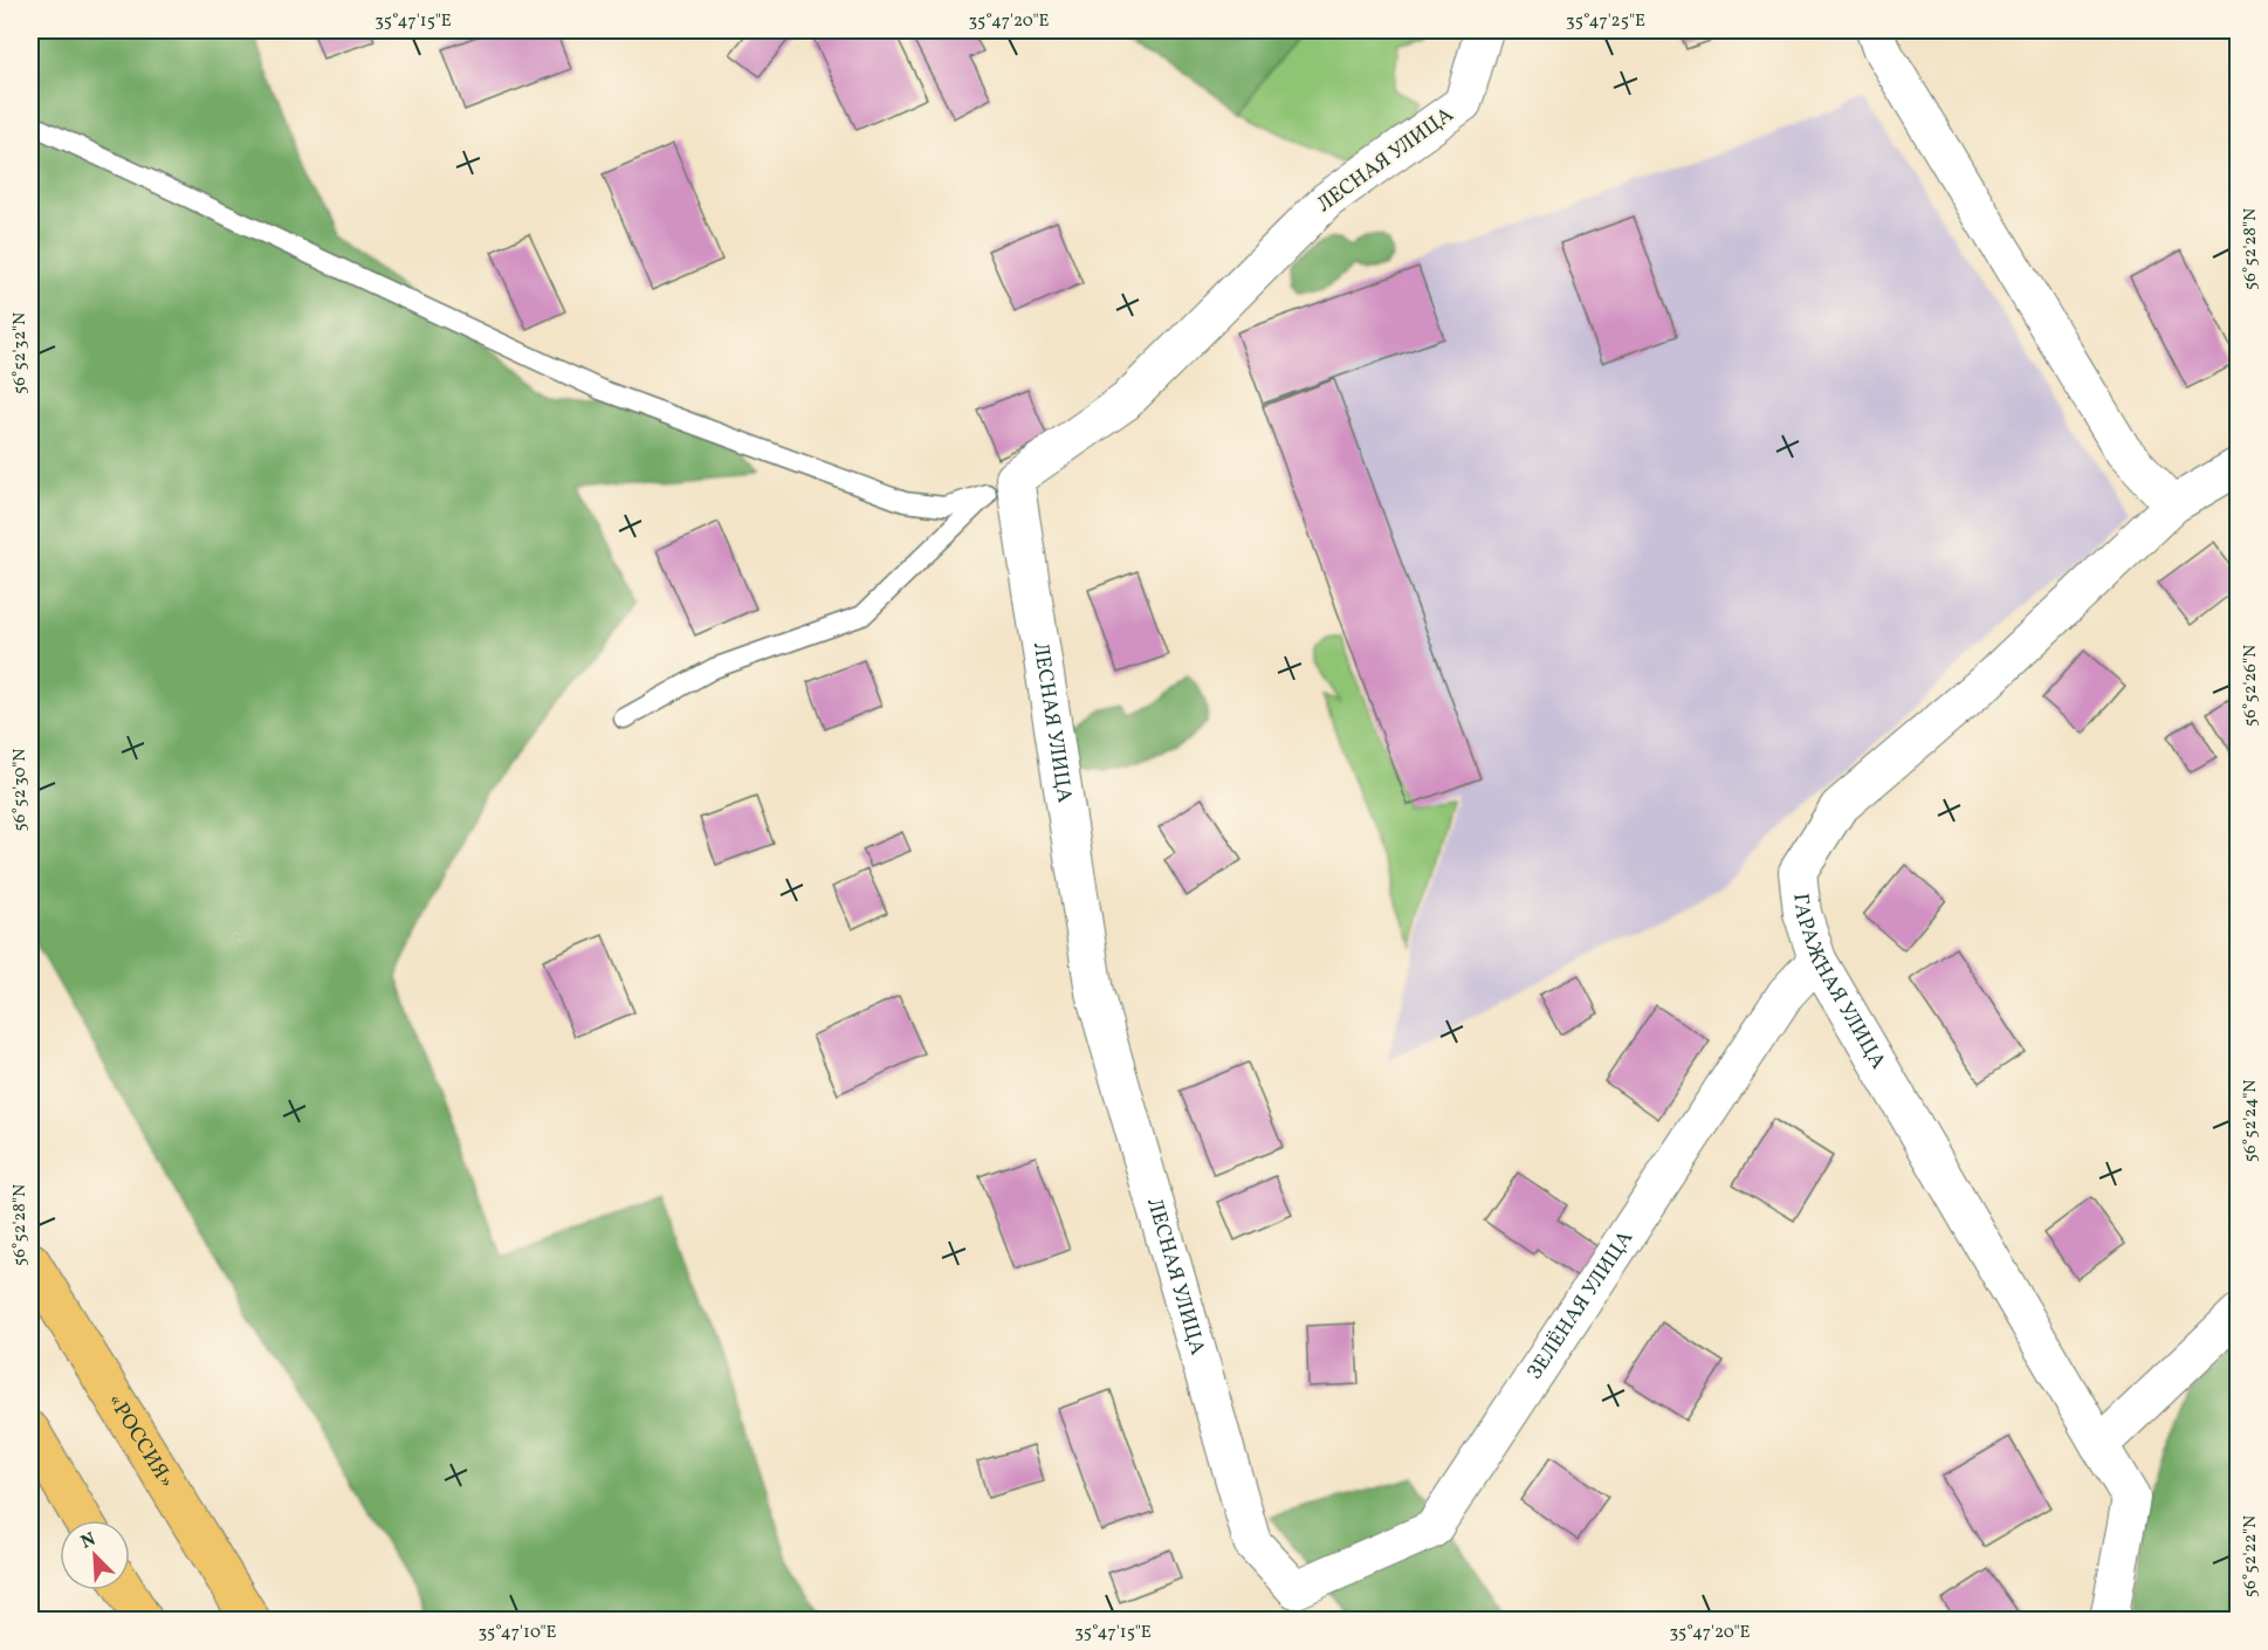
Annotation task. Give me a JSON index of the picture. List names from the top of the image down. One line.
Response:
{"streets":{"highway":["«РОССИЯ»"],"street":["ЛЕСНАЯ УЛИЦА","ГАРАЖНАЯ УЛИЦА","ЗЕЛЁНАЯ УЛИЦА"]},"crossings":[["ЛЕСНАЯ УЛИЦА","ЗЕЛЁНАЯ УЛИЦА"],["ГАРАЖНАЯ УЛИЦА","ЗЕЛЁНАЯ УЛИЦА"]],"north":"top left","coordinates":["35°47'15\"E","35°47'20\"E","35°47'25\"E","56°52'28\"N","56°52'32\"N","56°52'26\"N","56°52'30\"N","56°52'24\"N","56°52'22\"N","35°47'10\"E"]}
